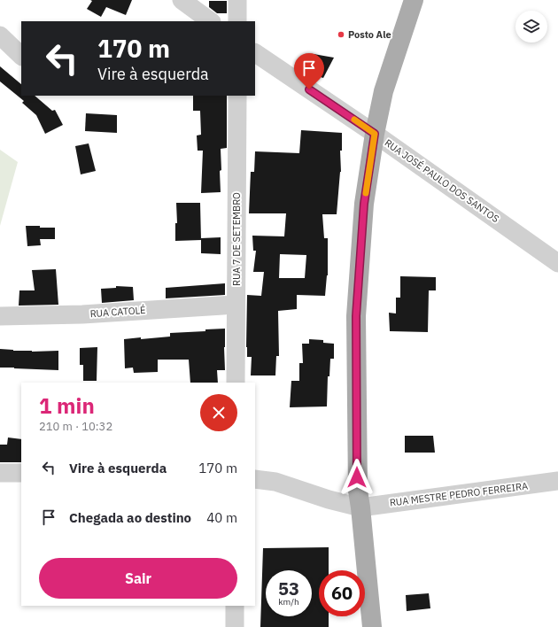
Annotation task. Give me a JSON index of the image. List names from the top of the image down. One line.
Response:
{"streets":{"street":["RUA JOSÉ PAULO DOS SANTOS","RUA 7 DE SETEMBRO","RUA CATOLÉ","RUA MESTRE PEDRO FERREIRA"]},"crossings":[["RUA 7 DE SETEMBRO","RUA CATOLÉ"]],"places":["Posto Ale"],"page":{"turn":["170 m","Vire à esquerda"],"heading":["1 min","210 m · 10:32"],"list":[{"name":"Vire à esquerda","value":"170 m"},{"name":"Chegada ao destino","value":"40 m"}],"buttons":"Sair","speed":"53 km/h","limit":"60"}}
